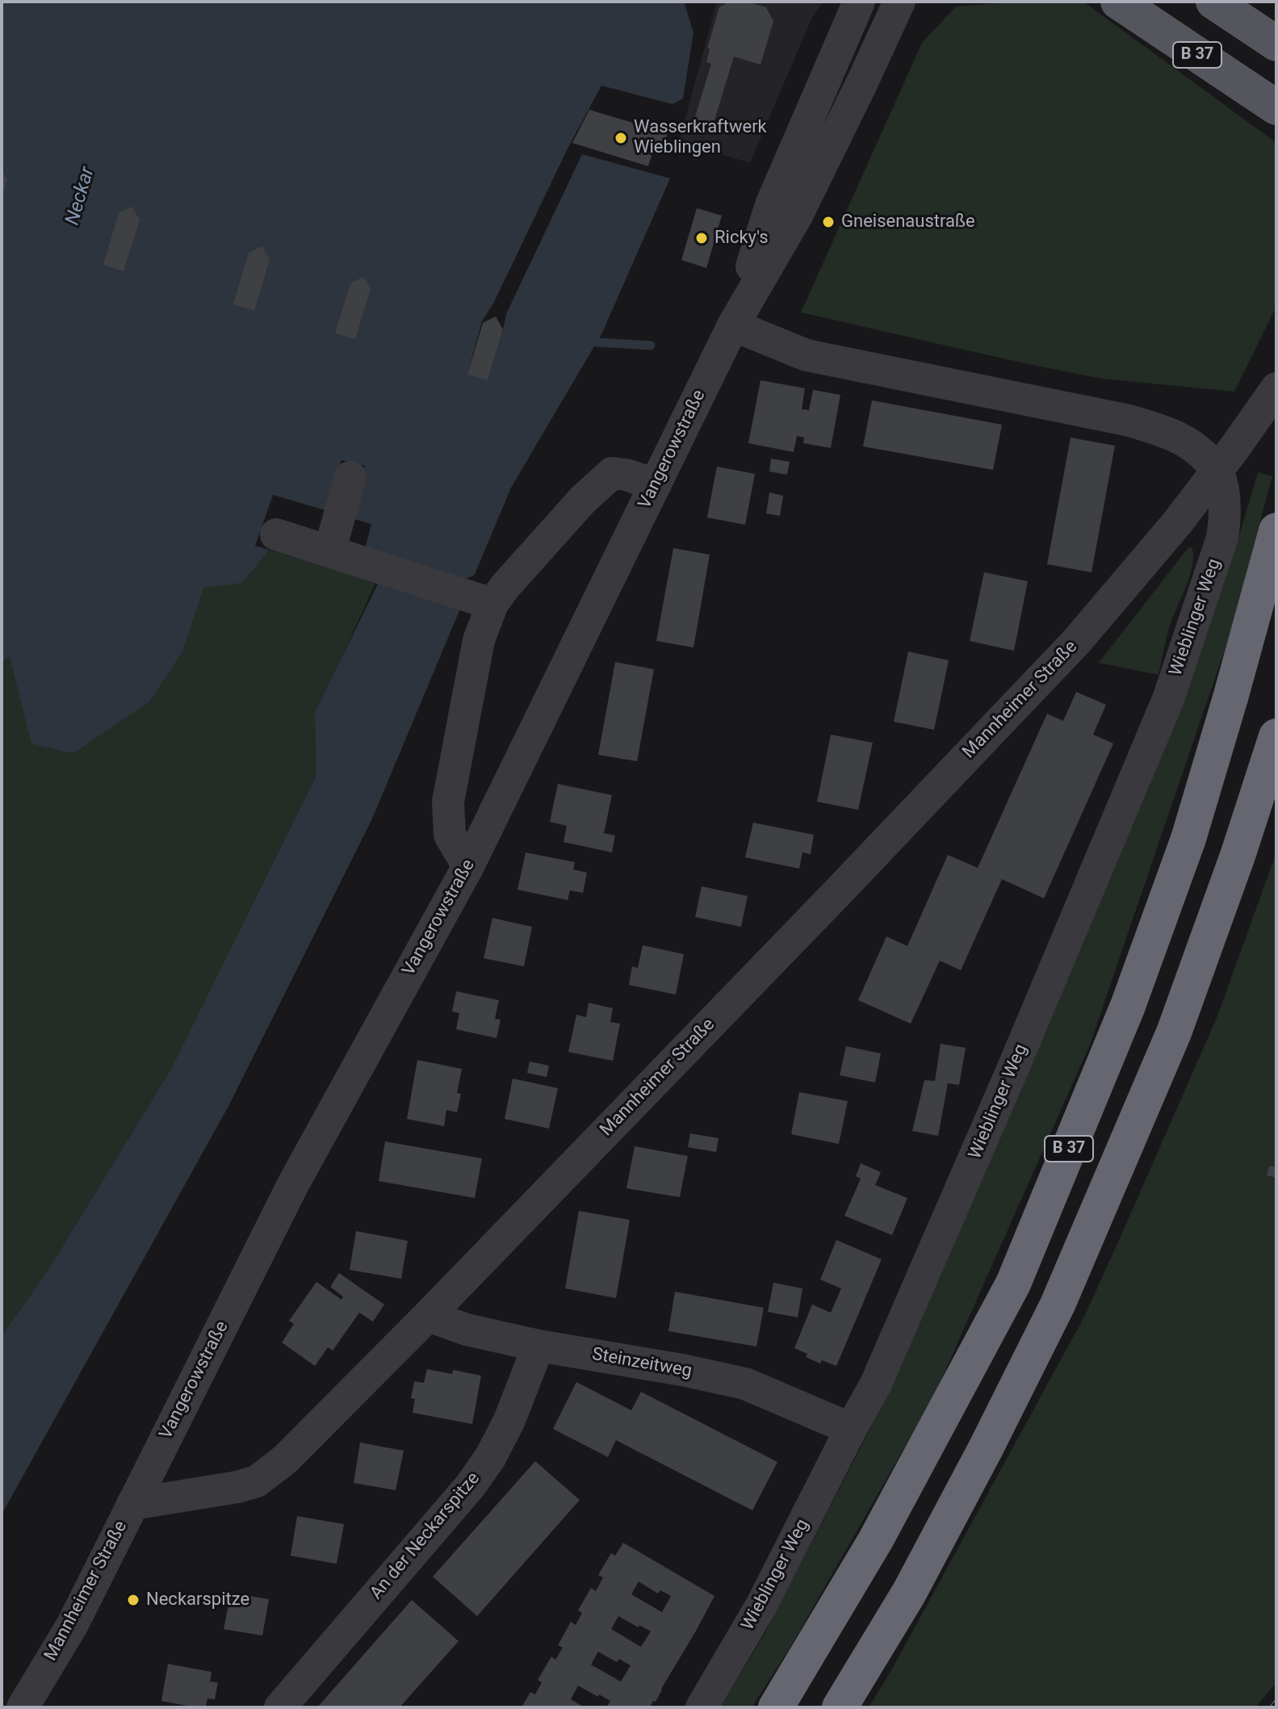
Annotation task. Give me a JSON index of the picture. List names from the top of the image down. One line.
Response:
{"streets":{"highway":["B 37"],"street":["Vangerowstraße","Wieblinger Weg","Mannheimer Straße","Steinzeitweg","An der Neckarspitze"]},"crossings":[["Vangerowstraße","Mannheimer Straße"],["Wieblinger Weg","Mannheimer Straße"],["Wieblinger Weg","Steinzeitweg"],["Mannheimer Straße","Steinzeitweg"],["Steinzeitweg","An der Neckarspitze"]],"water":["Neckar"],"places":["Wasserkraftwerk Wieblingen","Gneisenaustraße","Ricky's","Neckarspitze"]}
